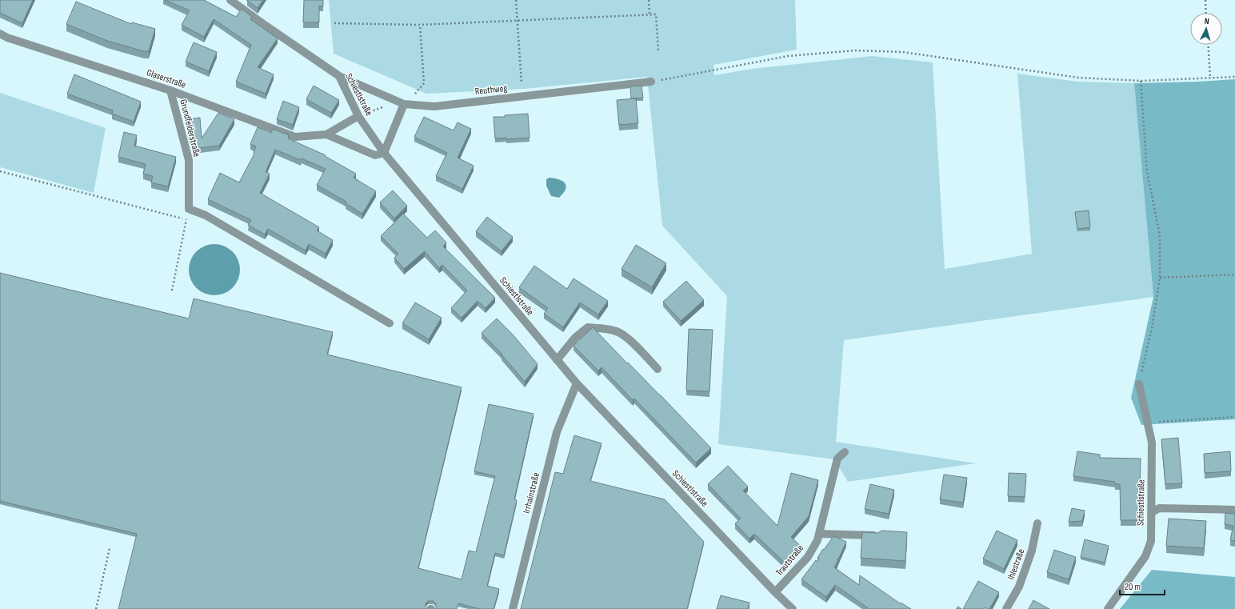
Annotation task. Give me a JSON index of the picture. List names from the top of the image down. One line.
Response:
{"streets":{"street":["Glaserstraße","Reuthweg","Schiestlstraße","Grundfelderstraße","Irrhainstraße","Trautstraße","Ihlestraße"]},"crossings":[["Glaserstraße","Schiestlstraße"],["Glaserstraße","Grundfelderstraße"],["Reuthweg","Schiestlstraße"],["Schiestlstraße","Irrhainstraße"],["Schiestlstraße","Trautstraße"]],"scale_bar":"20 m","north":"top"}
